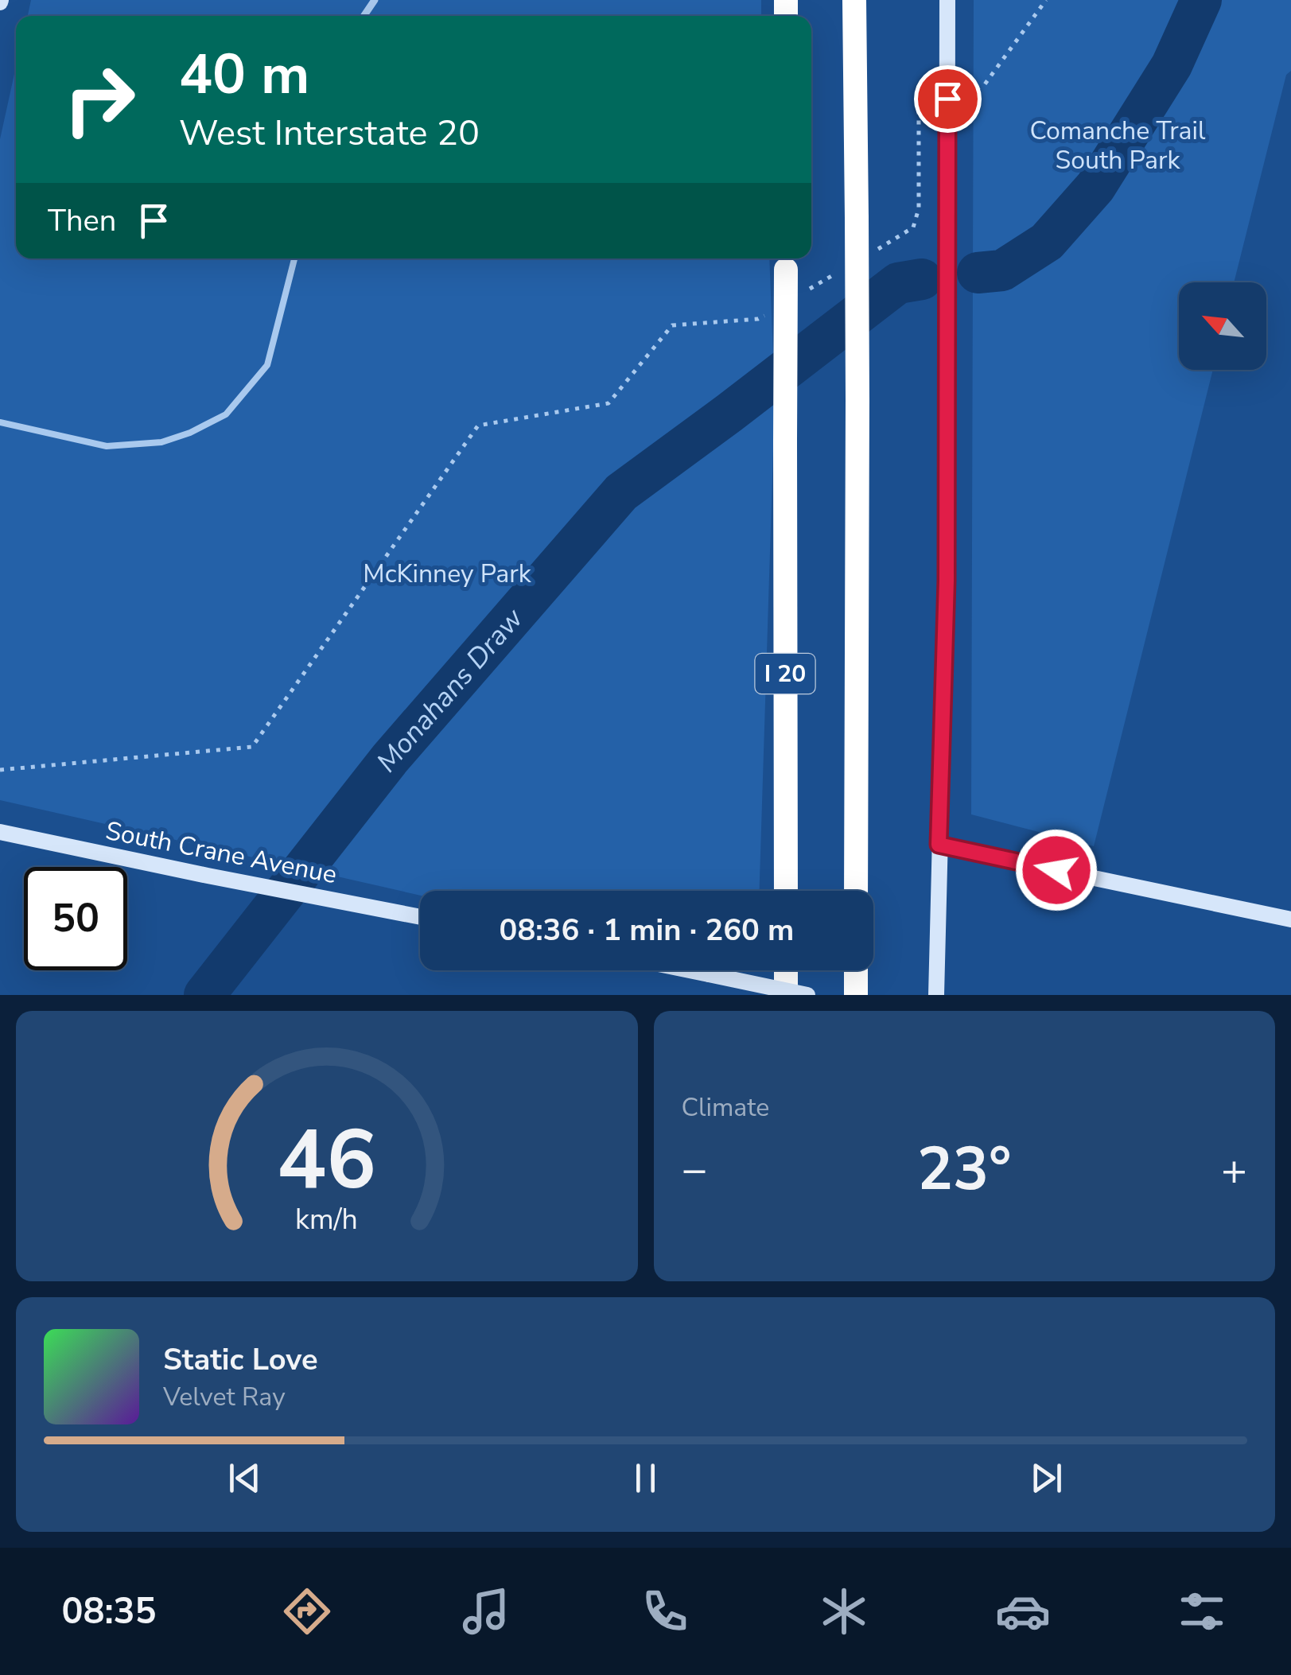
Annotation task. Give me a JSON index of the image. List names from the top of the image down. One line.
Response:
{"streets":{"highway":["I 20"],"main road":["South Crane Avenue"]},"water":["Monahans Draw"],"parks":["Comanche Trail South Park","McKinney Park"],"north":"top left","page":{"turn":["40 m","West Interstate 20"],"then":"Then","limit":"50","trip":"08:36 · 1 min · 260 m","tile":"Climate","heat":["−","23°","+"],"song":["Static Love","Velvet Ray"],"tabs":"08:35","gauge":["46","km/h"]}}
